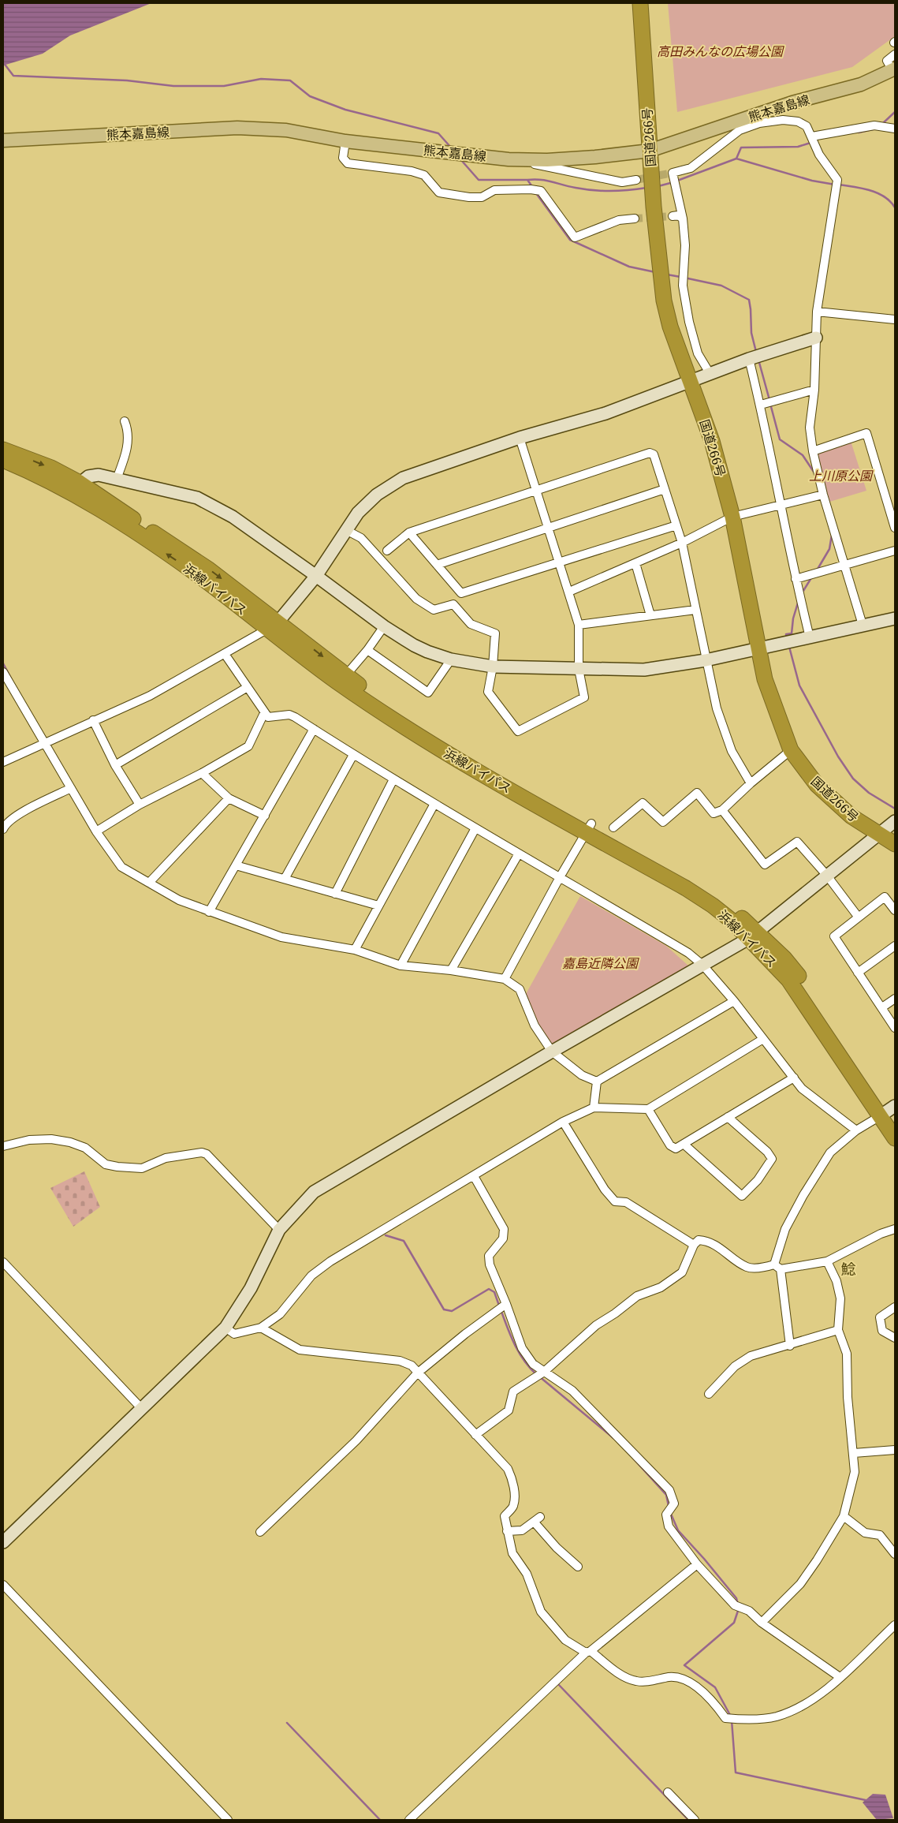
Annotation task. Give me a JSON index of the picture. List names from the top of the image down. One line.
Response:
{"streets":{"highway":["国道266号","浜線バイパス"],"main road":["熊本嘉島線"]},"crossings":[["熊本嘉島線","国道266号"]],"districts":["鯰"],"parks":["高田みんなの広場公園","上川原公園","嘉島近隣公園"]}
